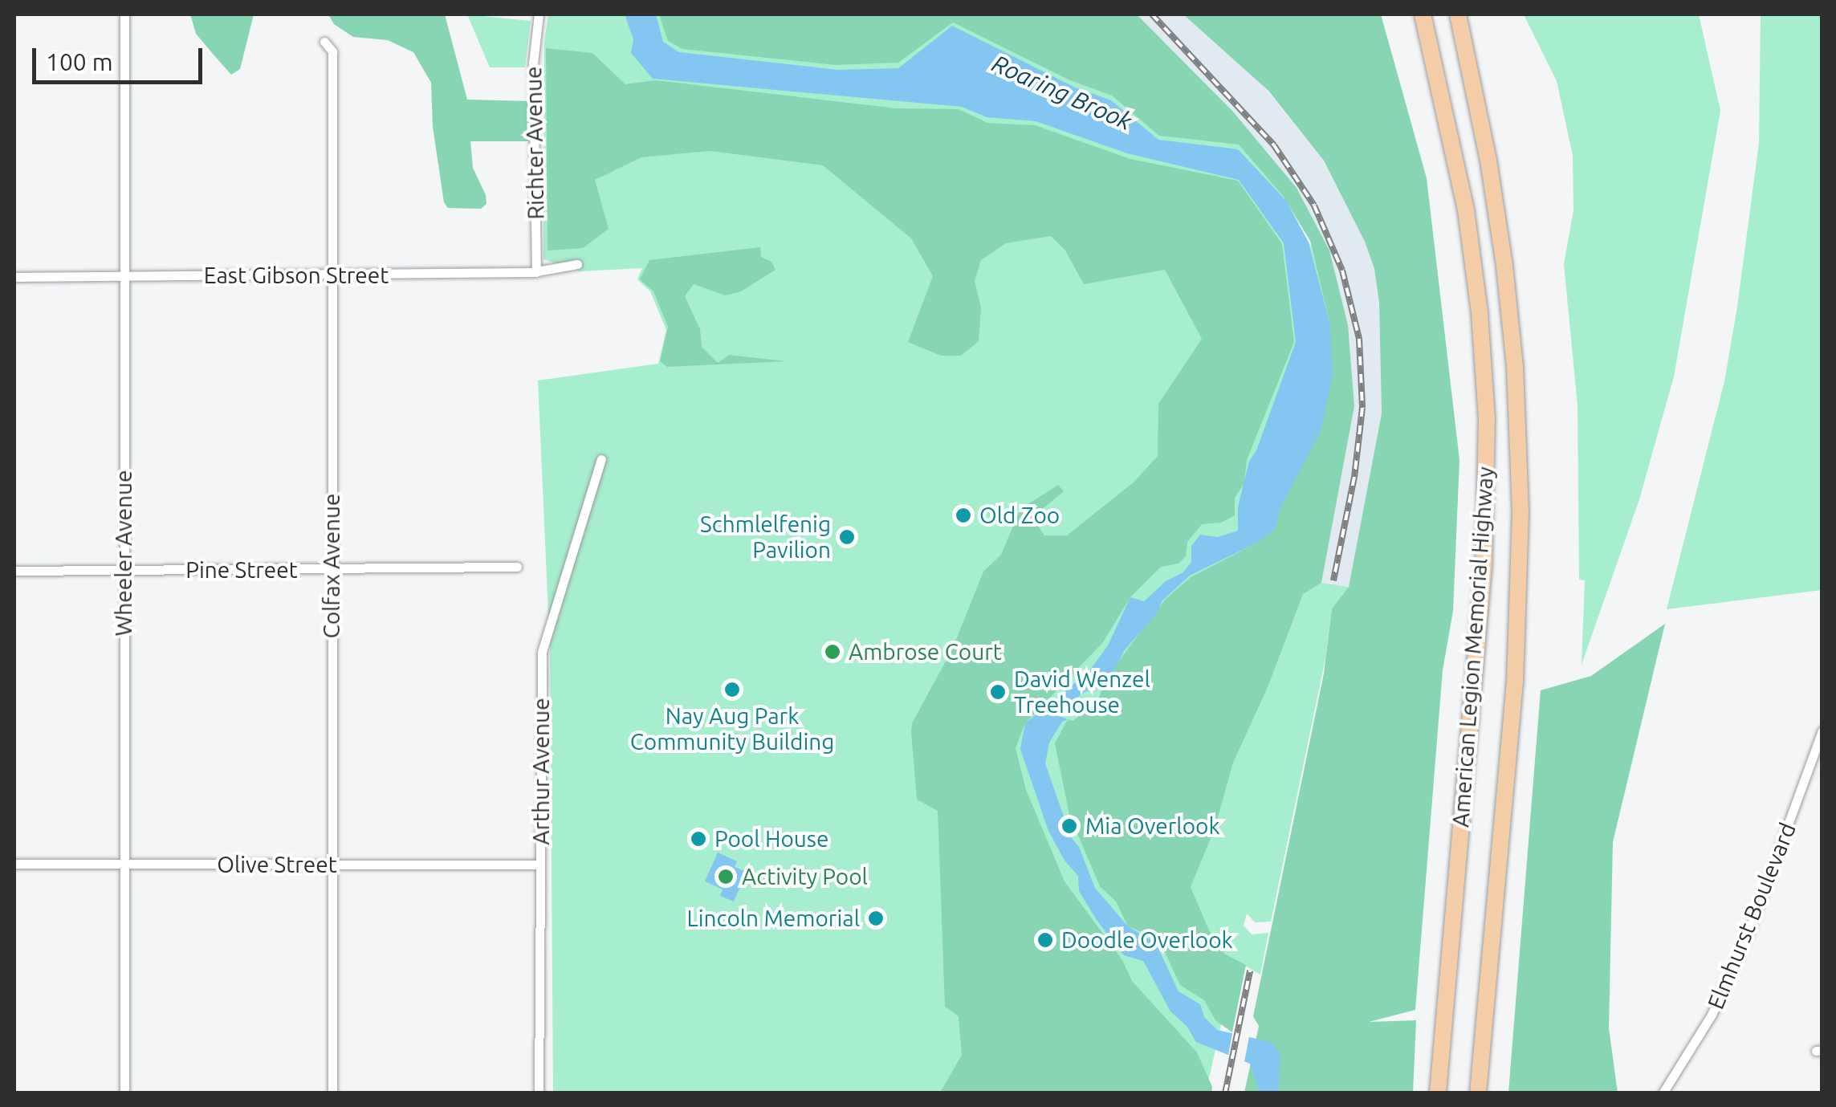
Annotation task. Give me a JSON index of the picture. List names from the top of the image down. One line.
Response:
{"streets":{"highway":["American Legion Memorial Highway"],"street":["Richter Avenue","East Gibson Street","Wheeler Avenue","Colfax Avenue","Pine Street","Arthur Avenue","Olive Street","Elmhurst Boulevard"]},"crossings":[["Richter Avenue","East Gibson Street"],["East Gibson Street","Wheeler Avenue"],["East Gibson Street","Colfax Avenue"],["Wheeler Avenue","Pine Street"],["Wheeler Avenue","Olive Street"],["Colfax Avenue","Pine Street"],["Colfax Avenue","Olive Street"],["Arthur Avenue","Olive Street"]],"water":["Roaring Brook"],"places":["Old Zoo","Schmlelfenig Pavilion","Ambrose Court","Nay Aug Park Community Building","David Wenzel Treehouse","Mia Overlook","Pool House","Activity Pool","Lincoln Memorial","Doodle Overlook"],"scale_bar":"100 m"}
